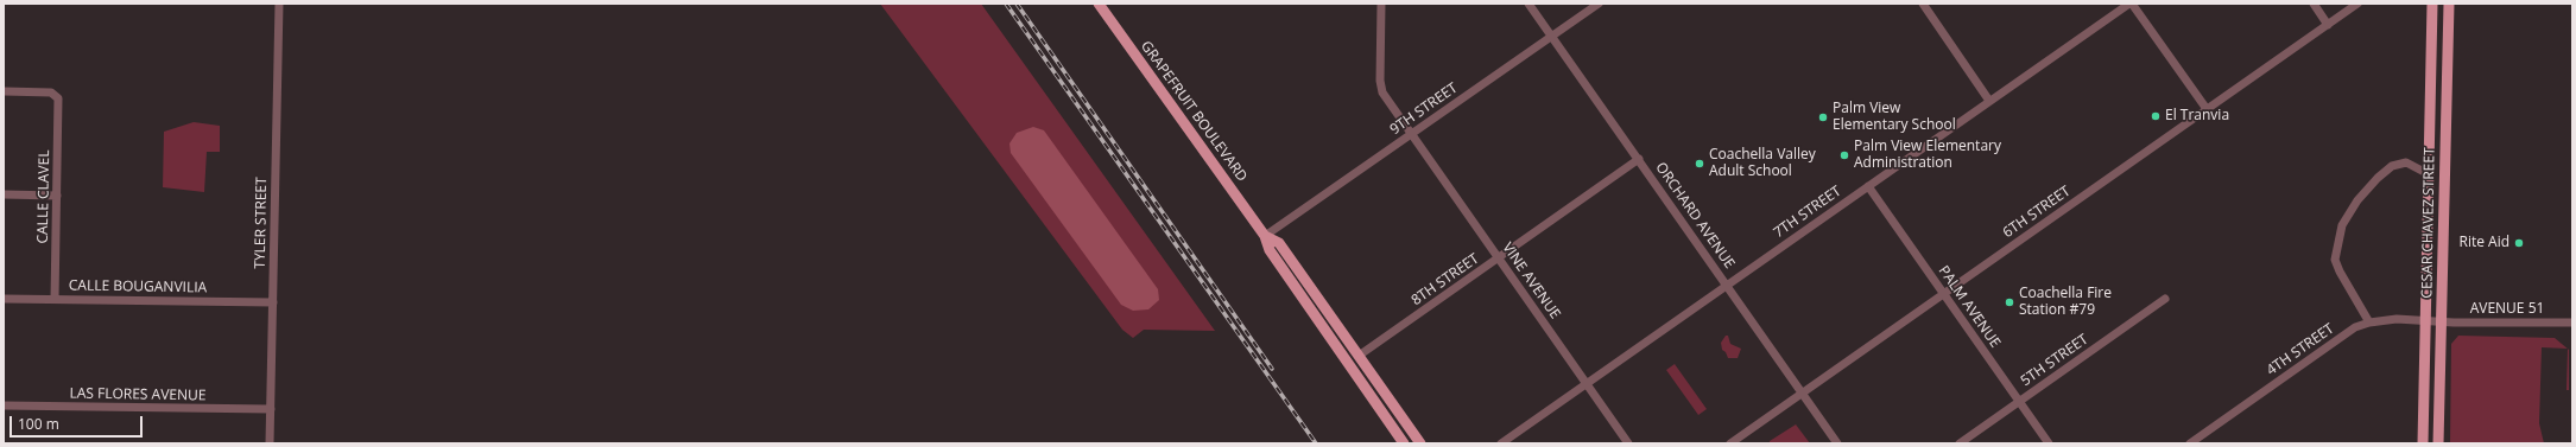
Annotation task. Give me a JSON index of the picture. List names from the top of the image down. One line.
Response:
{"streets":{"main road":["GRAPEFRUIT BOULEVARD","CESAR CHAVEZ STREET"],"street":["9TH STREET","CALLE CLAVEL","7TH STREET","6TH STREET","ORCHARD AVENUE","TYLER STREET","8TH STREET","VINE AVENUE","CALLE BOUGANVILIA","PALM AVENUE","AVENUE 51","4TH STREET","5TH STREET","LAS FLORES AVENUE"]},"crossings":[["9TH STREET","GRAPEFRUIT BOULEVARD"],["9TH STREET","ORCHARD AVENUE"],["9TH STREET","VINE AVENUE"],["GRAPEFRUIT BOULEVARD","8TH STREET"],["CALLE CLAVEL","CALLE BOUGANVILIA"],["7TH STREET","ORCHARD AVENUE"],["7TH STREET","VINE AVENUE"],["7TH STREET","PALM AVENUE"],["6TH STREET","ORCHARD AVENUE"],["6TH STREET","PALM AVENUE"],["ORCHARD AVENUE","8TH STREET"],["TYLER STREET","CALLE BOUGANVILIA"],["TYLER STREET","LAS FLORES AVENUE"],["CESAR CHAVEZ STREET","AVENUE 51"],["CESAR CHAVEZ STREET","4TH STREET"],["8TH STREET","VINE AVENUE"],["PALM AVENUE","5TH STREET"],["AVENUE 51","4TH STREET"]],"places":["El Tranvia","Palm View Elementary School","Palm View Elementary Administration","Coachella Valley Adult School","Rite Aid","Coachella Fire Station #79"],"scale_bar":"100 m"}
